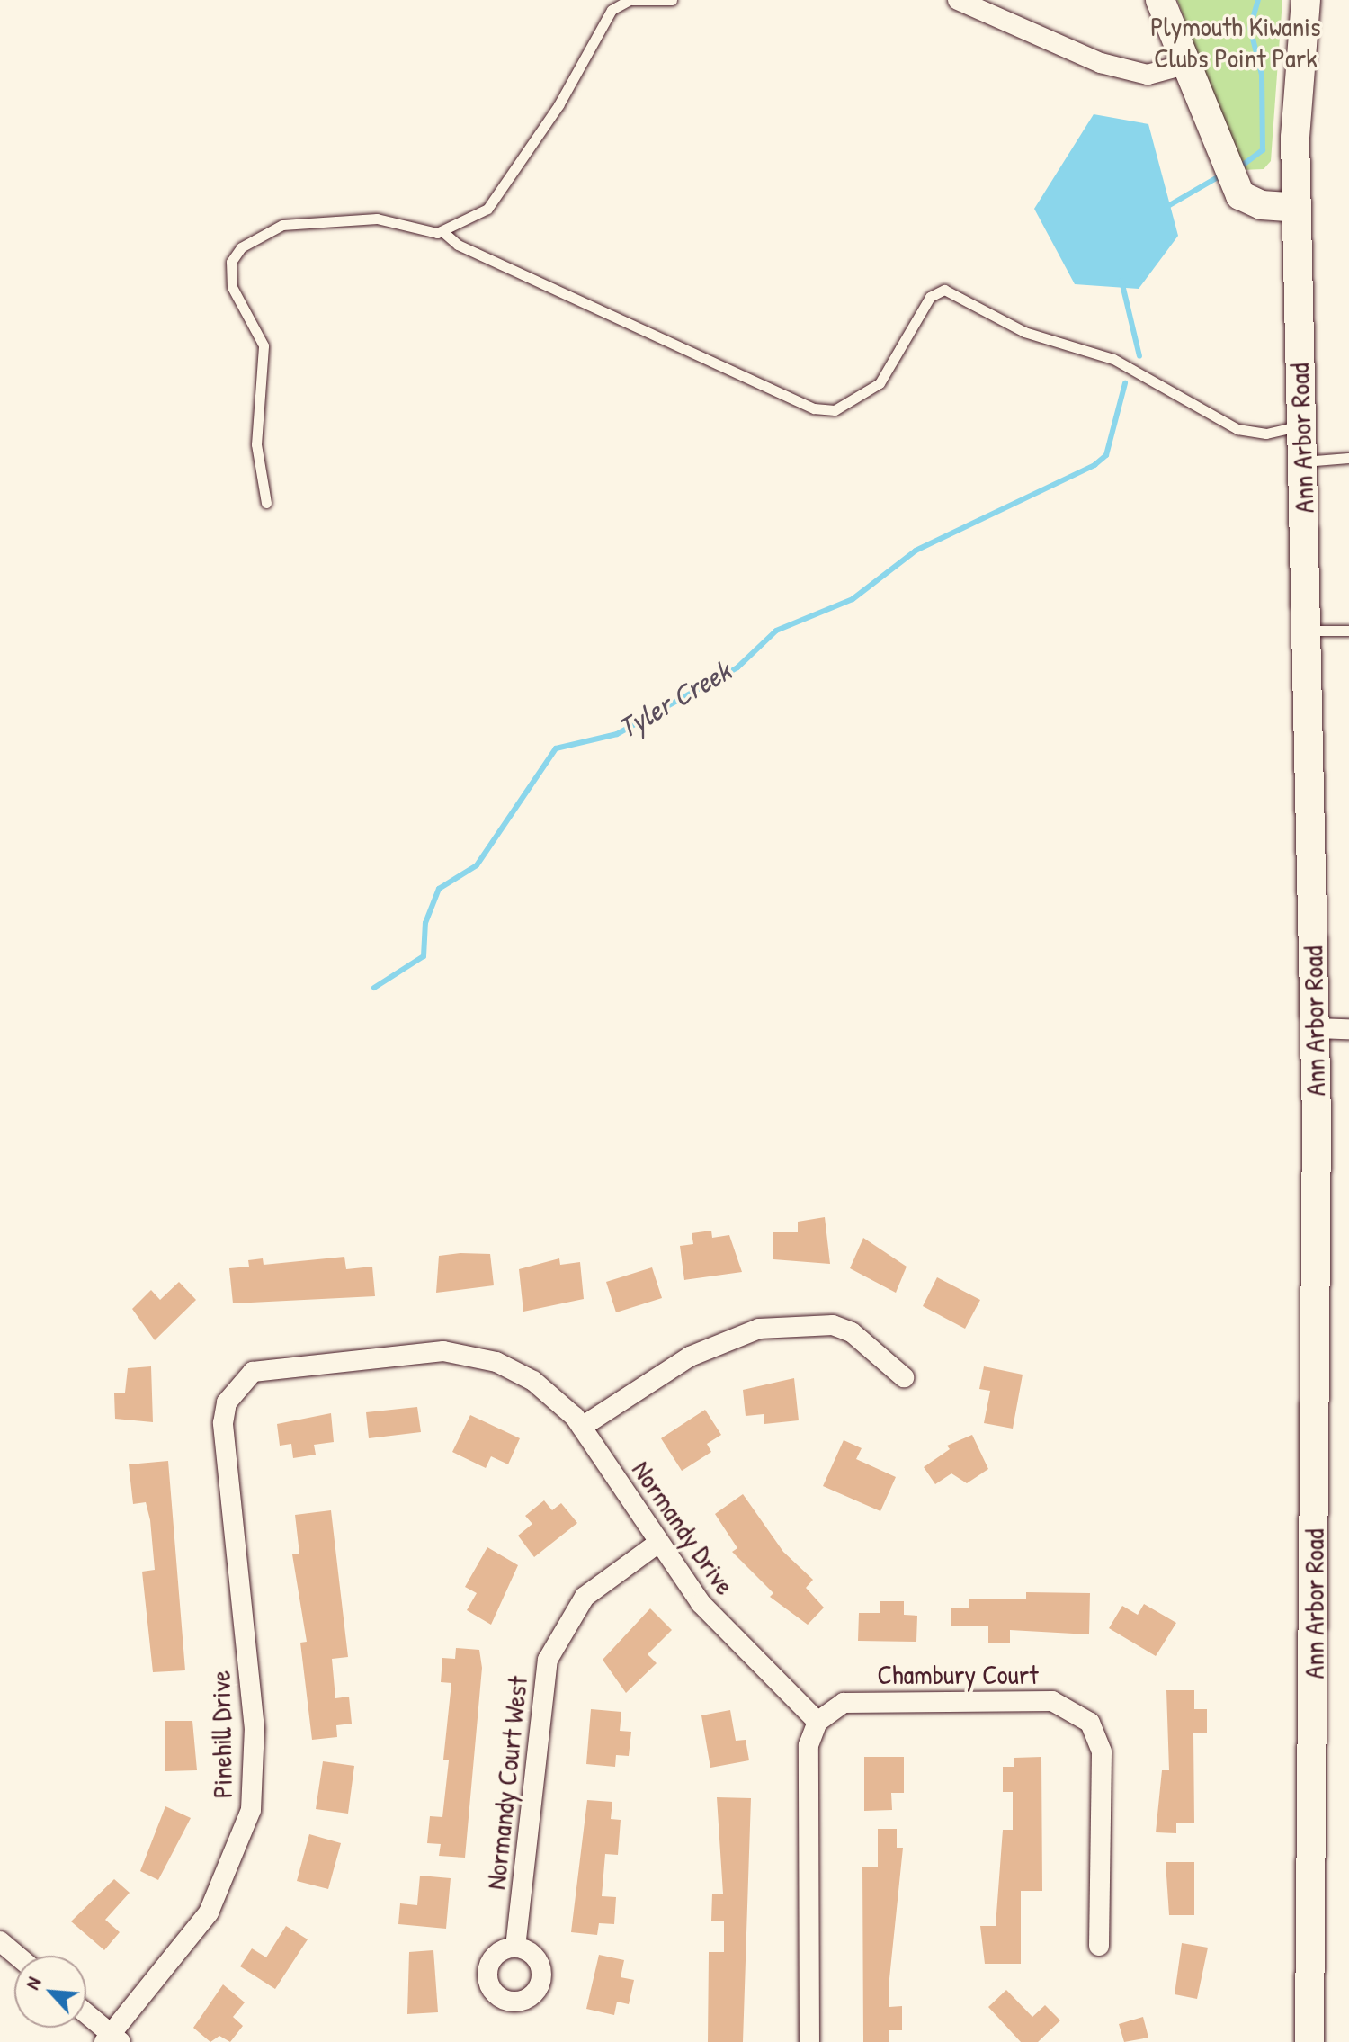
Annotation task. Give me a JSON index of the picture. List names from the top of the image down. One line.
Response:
{"streets":{"main road":["Ann Arbor Road"],"street":["Normandy Drive","Chambury Court","Pinehill Drive","Normandy Court West"]},"crossings":[["Normandy Drive","Chambury Court"],["Normandy Drive","Pinehill Drive"],["Normandy Drive","Normandy Court West"]],"water":["Tyler Creek"],"parks":["Plymouth Kiwanis Clubs Point Park"],"north":"top left"}
